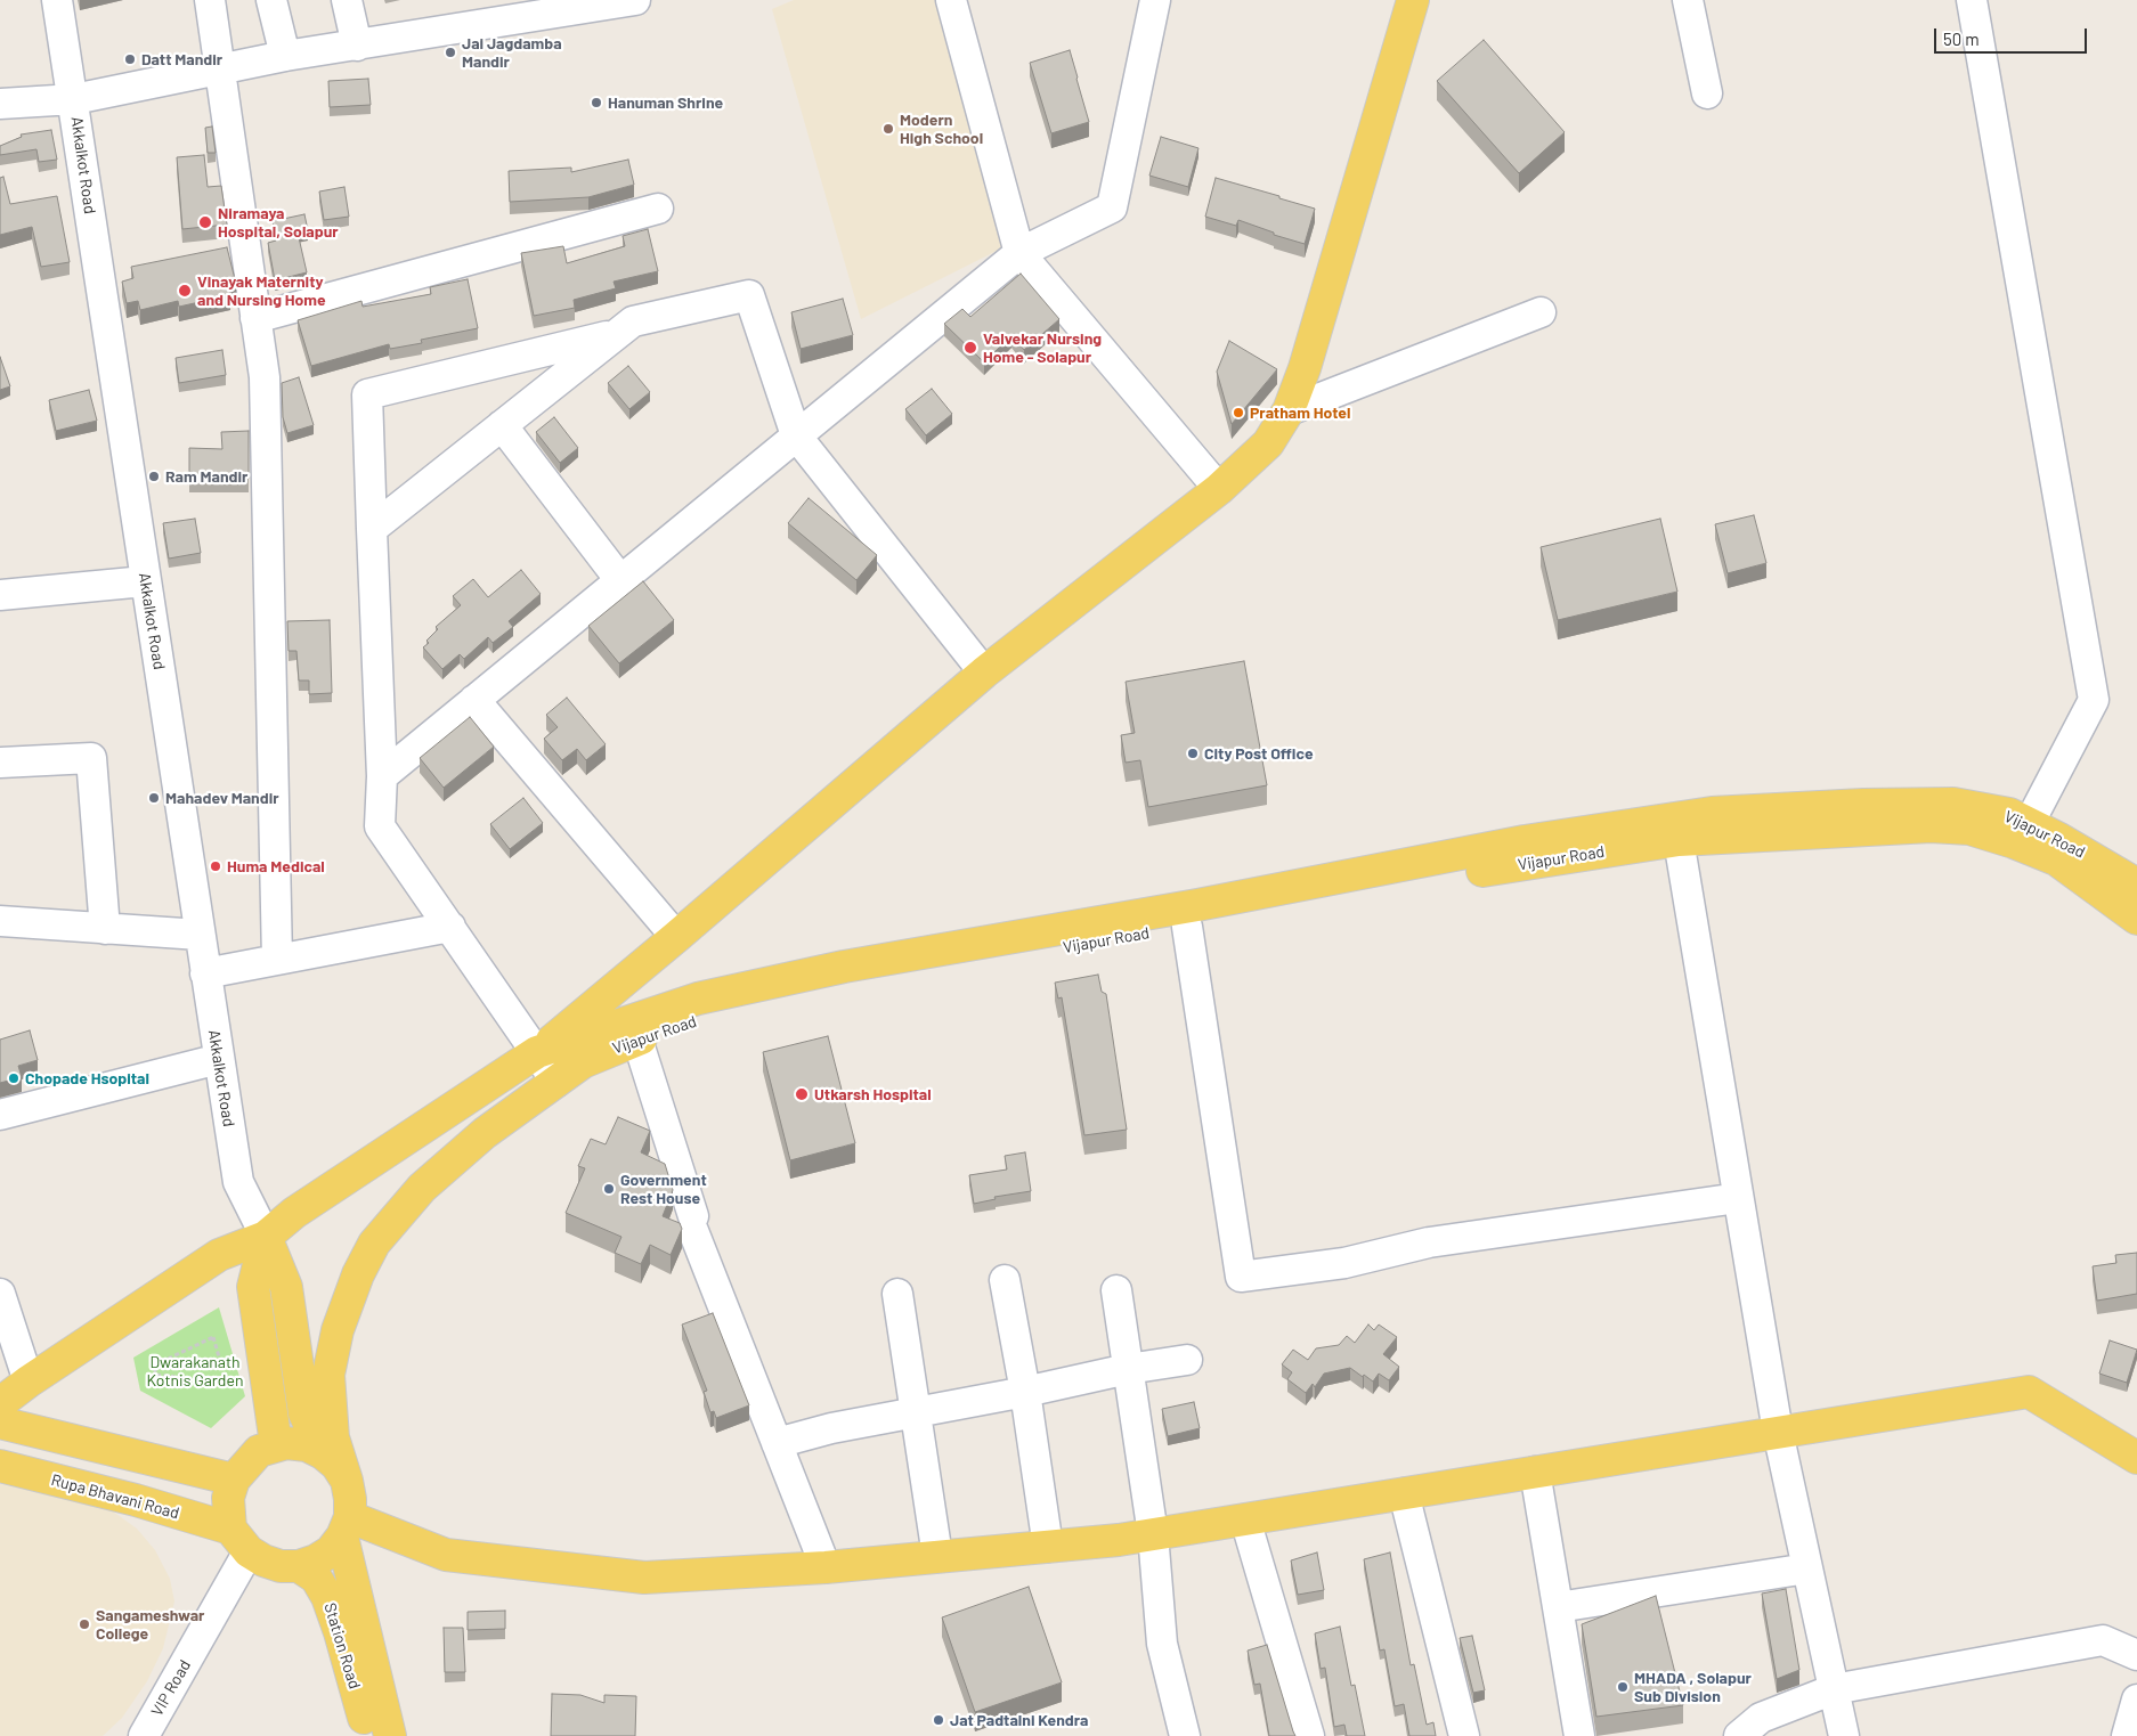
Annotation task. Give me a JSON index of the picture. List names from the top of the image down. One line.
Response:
{"streets":{"main road":["Vijapur Road","Rupa Bhavani Road","Station Road"],"street":["Akkalkot Road","VIP Road"]},"crossings":[["Akkalkot Road","Vijapur Road"],["Vijapur Road","Rupa Bhavani Road"],["Vijapur Road","Station Road"],["Vijapur Road","VIP Road"],["Rupa Bhavani Road","Station Road"],["Rupa Bhavani Road","VIP Road"],["Station Road","VIP Road"]],"parks":["Dwarakanath Kotnis Garden"],"places":["Jai Jagdamba Mandir","Datt Mandir","Hanuman Shrine","Modern High School","Niramaya Hospital, Solapur","Vinayak Maternity and Nursing Home","Valvekar Nursing Home - Solapur","Pratham Hotel","Ram Mandir","City Post Office","Mahadev Mandir","Huma Medical","Chopade Hsopital","Utkarsh Hospital","Government Rest House","Sangameshwar College","MHADA , Solapur Sub Division","Jat Padtalni Kendra"],"scale_bar":"50 m"}
